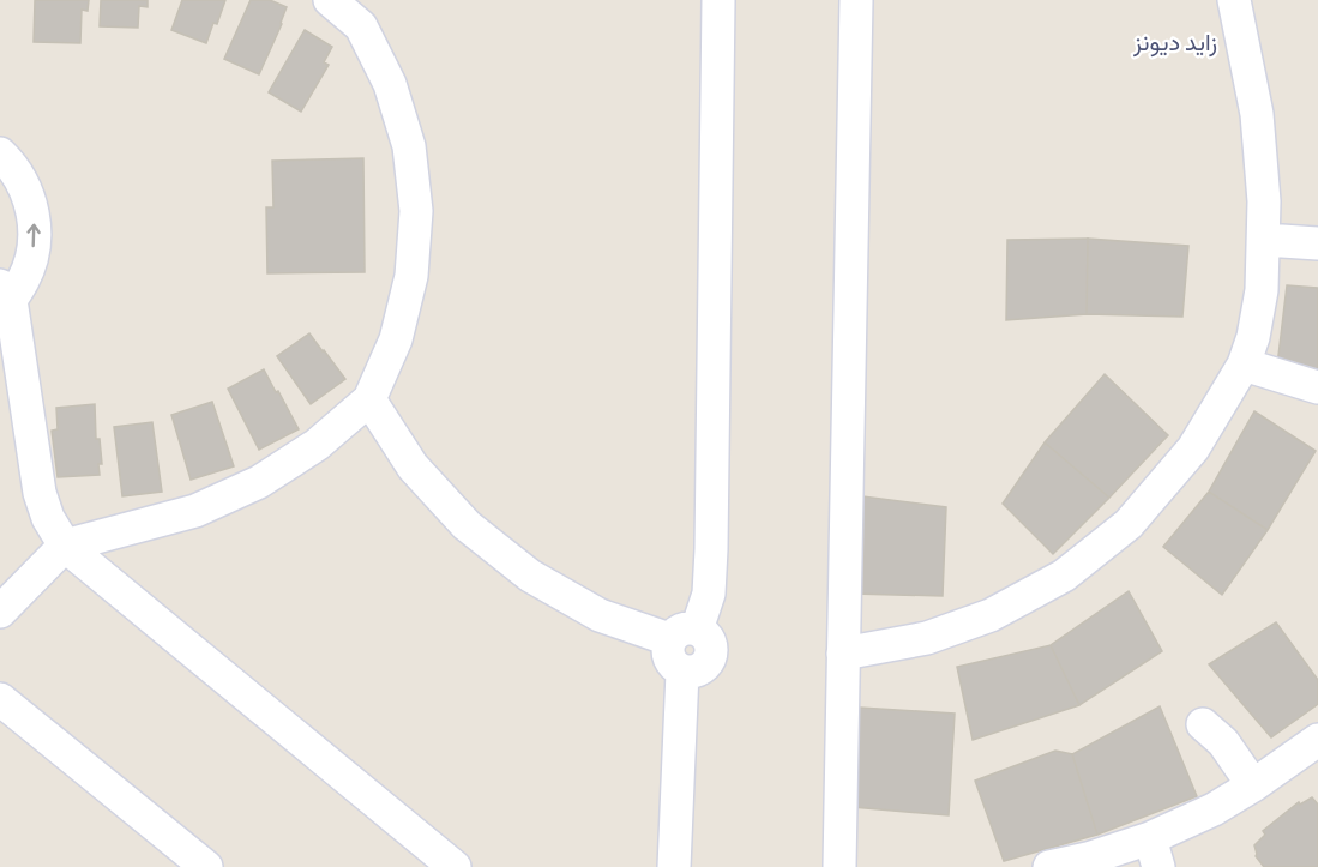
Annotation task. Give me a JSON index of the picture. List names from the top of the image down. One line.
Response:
{"districts":["زايد ديونز"]}
